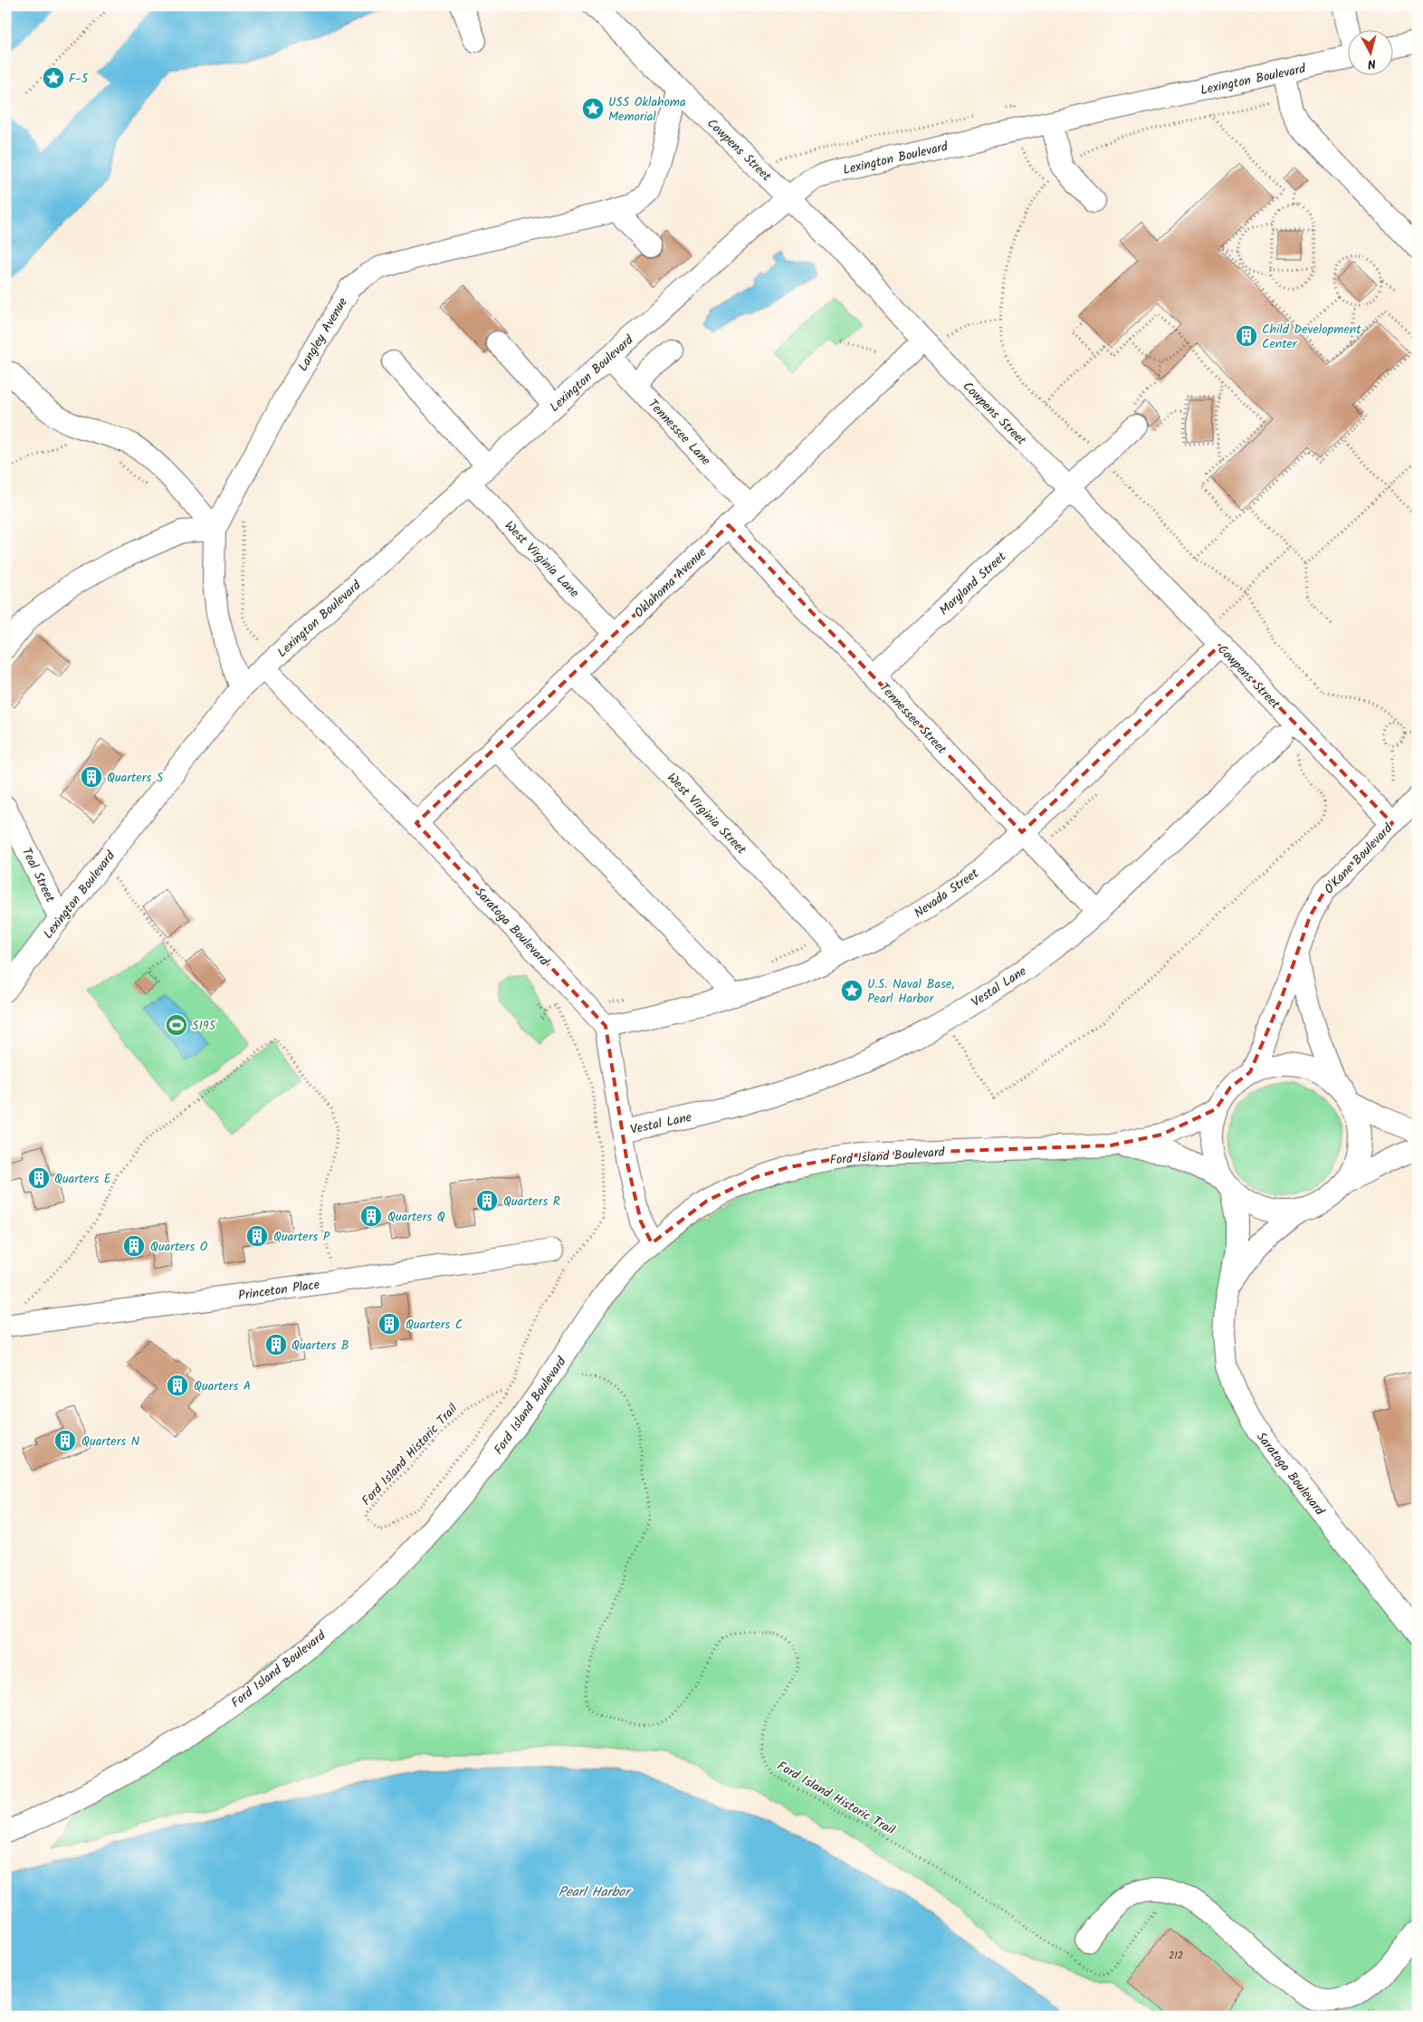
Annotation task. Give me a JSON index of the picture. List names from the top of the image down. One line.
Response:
{"streets":{"street":["Lexington Boulevard","Cowpens Street","Langley Avenue","Tennessee Lane","West Virginia Lane","Oklahoma Avenue","Maryland Street","Tennessee Street","West Virginia Street","O'Kane Boulevard","Teal Street","Nevada Street","Saratoga Boulevard","Vestal Lane","Ford Island Boulevard","Princeton Place"],"path":["Ford Island Historic Trail"]},"crossings":[["Lexington Boulevard","Cowpens Street"],["Lexington Boulevard","Tennessee Lane"],["Lexington Boulevard","West Virginia Lane"],["Lexington Boulevard","Teal Street"],["Lexington Boulevard","Saratoga Boulevard"],["Cowpens Street","Oklahoma Avenue"],["Cowpens Street","Maryland Street"],["Cowpens Street","O'Kane Boulevard"],["Cowpens Street","Nevada Street"],["Tennessee Lane","Oklahoma Avenue"],["West Virginia Lane","Oklahoma Avenue"],["Oklahoma Avenue","Tennessee Street"],["Oklahoma Avenue","West Virginia Street"],["Oklahoma Avenue","Saratoga Boulevard"],["Maryland Street","Tennessee Street"],["Tennessee Street","Nevada Street"],["Tennessee Street","Vestal Lane"],["West Virginia Street","Nevada Street"],["O'Kane Boulevard","Saratoga Boulevard"],["O'Kane Boulevard","Ford Island Boulevard"],["Nevada Street","Saratoga Boulevard"],["Saratoga Boulevard","Ford Island Boulevard"]],"water":["Pearl Harbor"],"places":{"place":["F-5","USS Oklahoma Memorial","U.S. Naval Base, Pearl Harbor"],"building":["Child Development Center","Quarters S","Quarters E","Quarters R","Quarters Q","Quarters P","Quarters O","Quarters C","Quarters B","Quarters A","Quarters N"],"sports":["S195"]},"house_numbers":["212"],"north":"bottom"}
